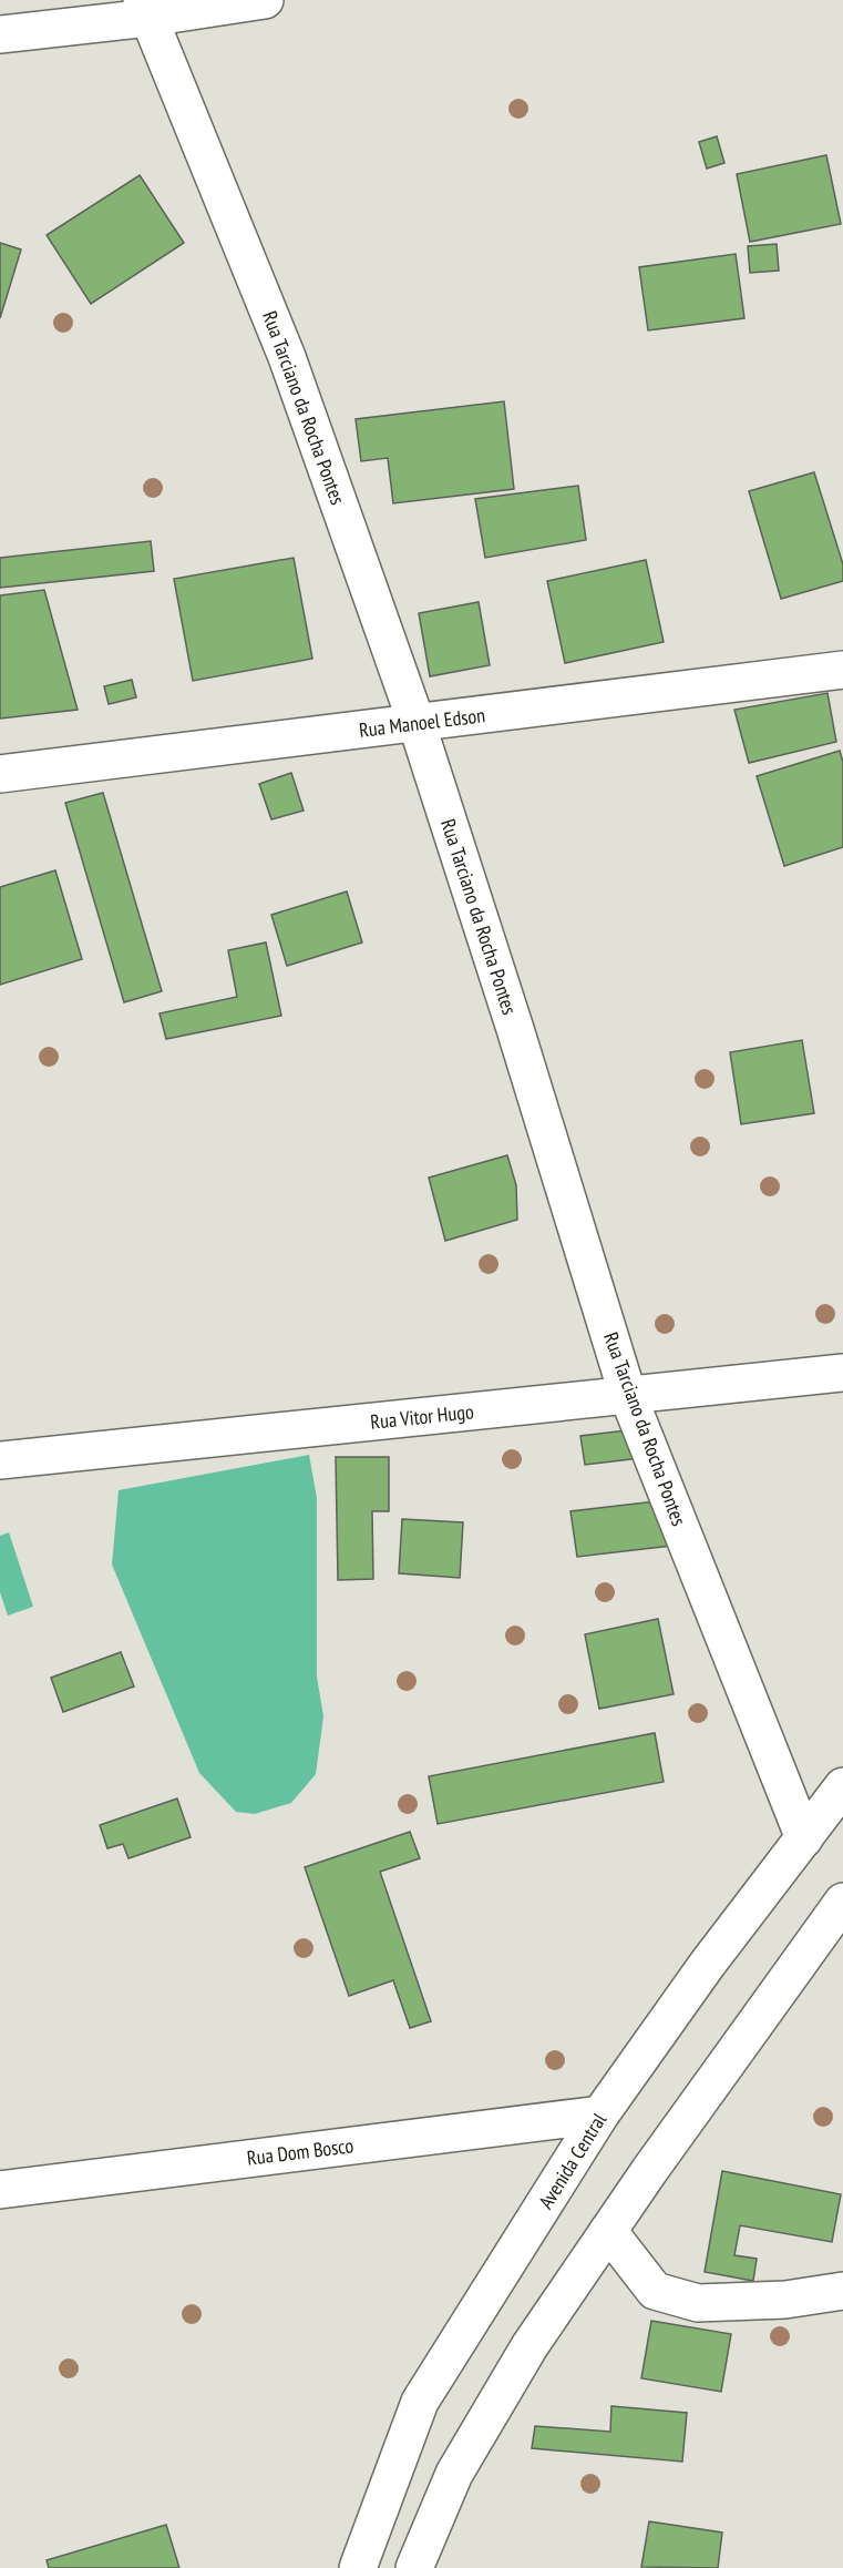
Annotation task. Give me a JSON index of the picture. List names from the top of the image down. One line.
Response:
{"streets":{"street":["Rua Tarciano da Rocha Pontes","Rua Manoel Edson","Rua Vitor Hugo","Rua Dom Bosco","Avenida Central"]},"crossings":[["Rua Tarciano da Rocha Pontes","Rua Manoel Edson"],["Rua Tarciano da Rocha Pontes","Rua Vitor Hugo"],["Rua Tarciano da Rocha Pontes","Avenida Central"],["Rua Dom Bosco","Avenida Central"]]}
